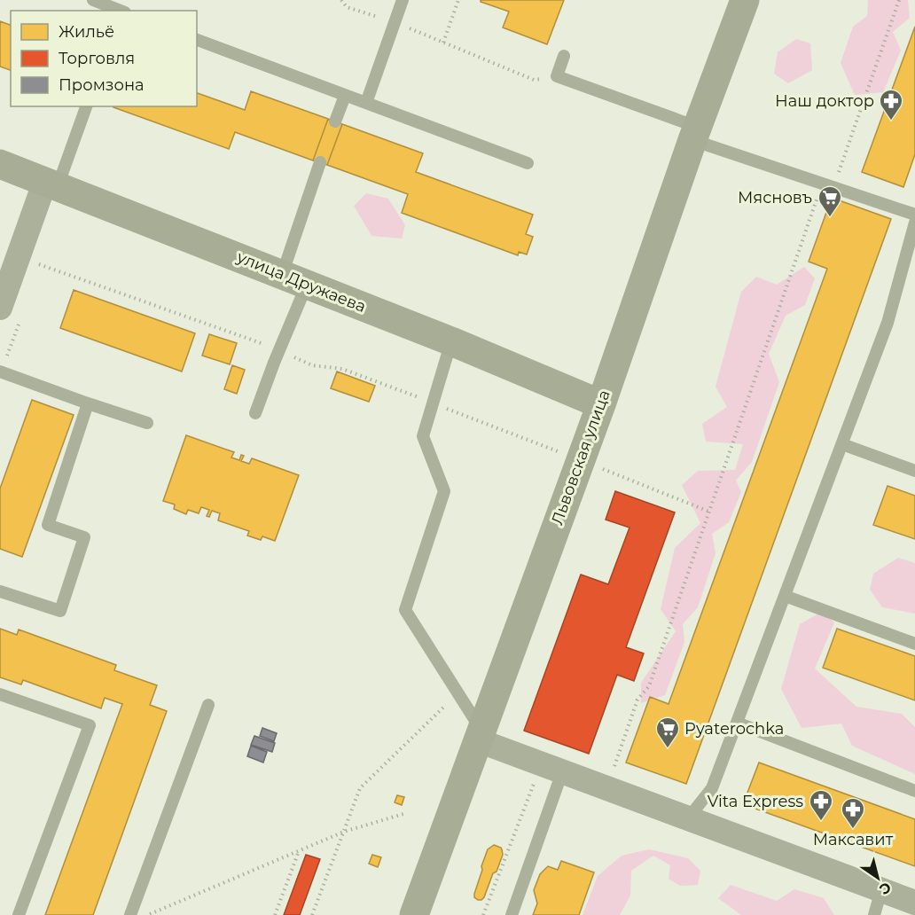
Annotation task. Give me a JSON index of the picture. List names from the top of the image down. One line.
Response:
{"streets":{"main road":["улица Дружаева","Львовская улица"]},"crossings":[["улица Дружаева","Львовская улица"]],"places":{"pharmacy":["Наш доктор","Vita Express","Максавит"],"supermarket":["Мясновъ","Pyaterochka"]},"legend":["Жильё","Торговля","Промзона"],"north":"bottom right"}
